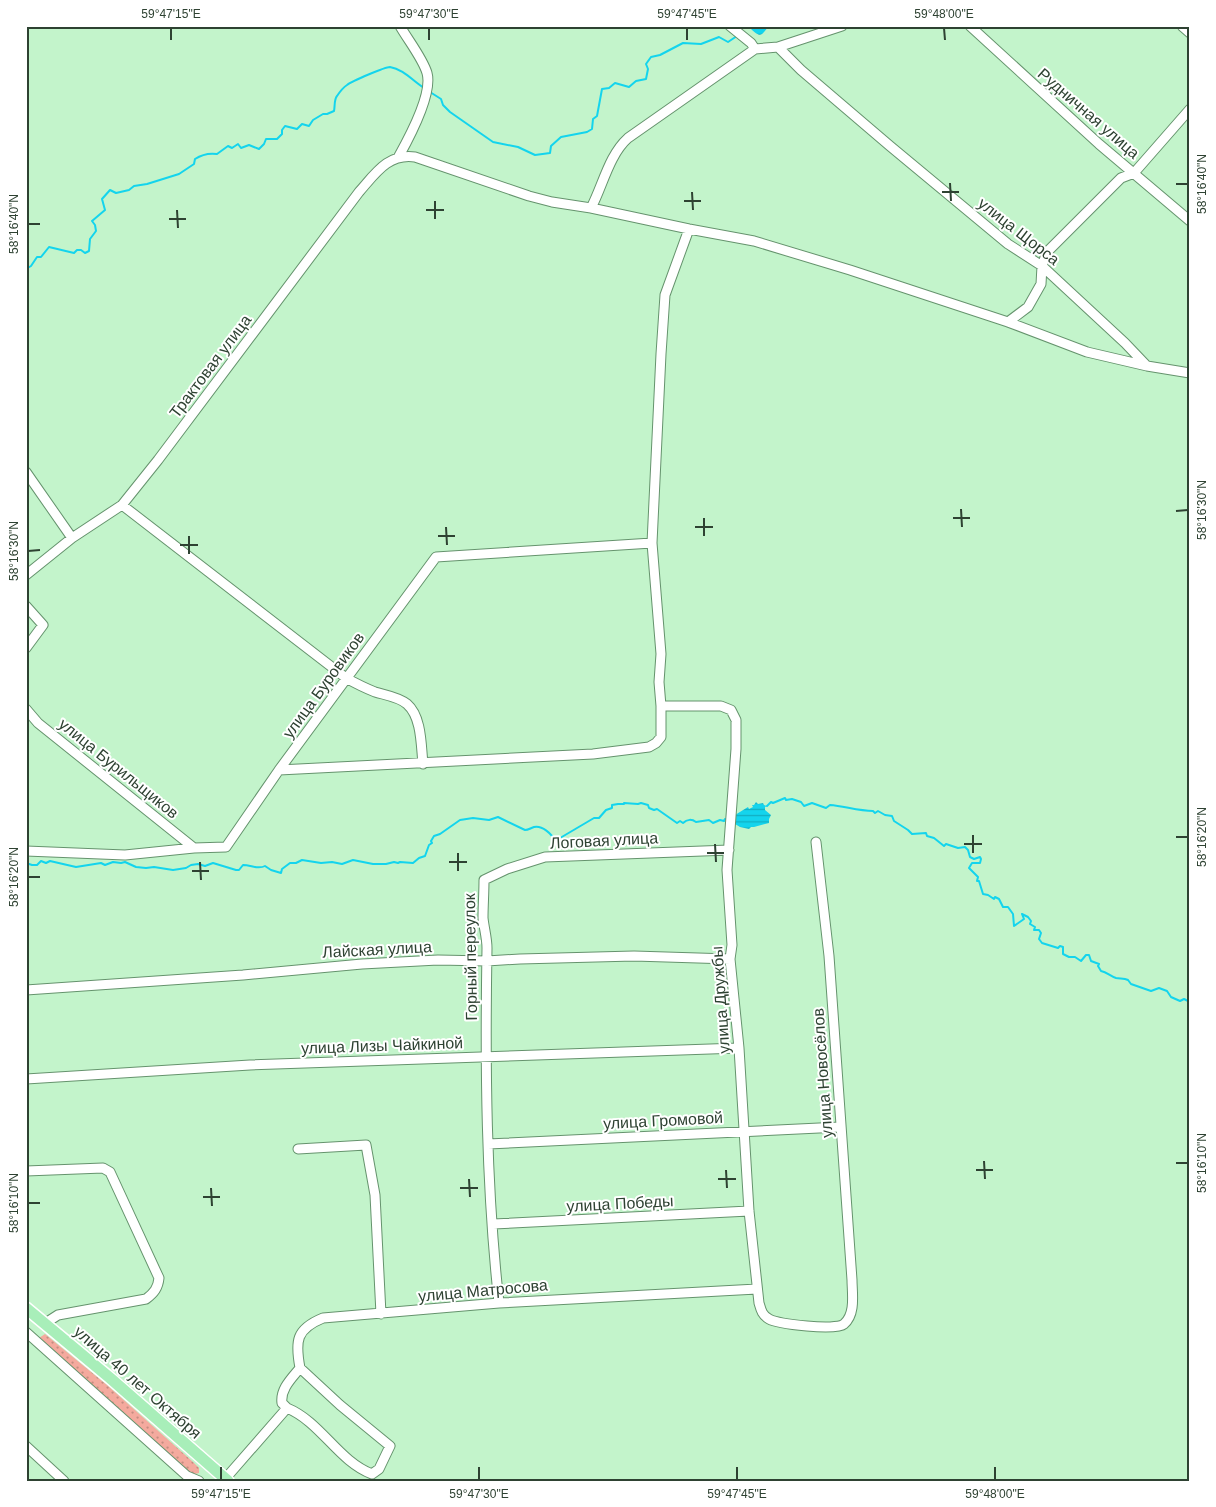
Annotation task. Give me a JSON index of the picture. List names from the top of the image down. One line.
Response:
{"streets":{"main road":["улица 40 лет Октября"],"street":["Рудничная улица","улица Щорса","Трактовая улица","улица Буровиков","улица Бурильщиков","Логовая улица","Лайская улица","Горный переулок","улица Дружбы","улица Лизы Чайкиной","улица Новосёлов","улица Громовой","улица Победы","улица Матросова"]},"crossings":[["улица Буровиков","улица Бурильщиков"],["Логовая улица","Горный переулок"],["Логовая улица","улица Дружбы"],["Лайская улица","Горный переулок"],["Лайская улица","улица Дружбы"],["Горный переулок","улица Лизы Чайкиной"],["Горный переулок","улица Громовой"],["Горный переулок","улица Победы"],["Горный переулок","улица Матросова"],["улица Дружбы","улица Лизы Чайкиной"],["улица Дружбы","улица Новосёлов"],["улица Дружбы","улица Громовой"],["улица Дружбы","улица Победы"],["улица Дружбы","улица Матросова"],["улица Новосёлов","улица Громовой"]],"coordinates":["59°47'15\"E","59°47'30\"E","59°47'45\"E","59°48'00\"E","58°16'40\"N","58°16'30\"N","58°16'20\"N","58°16'10\"N"]}
